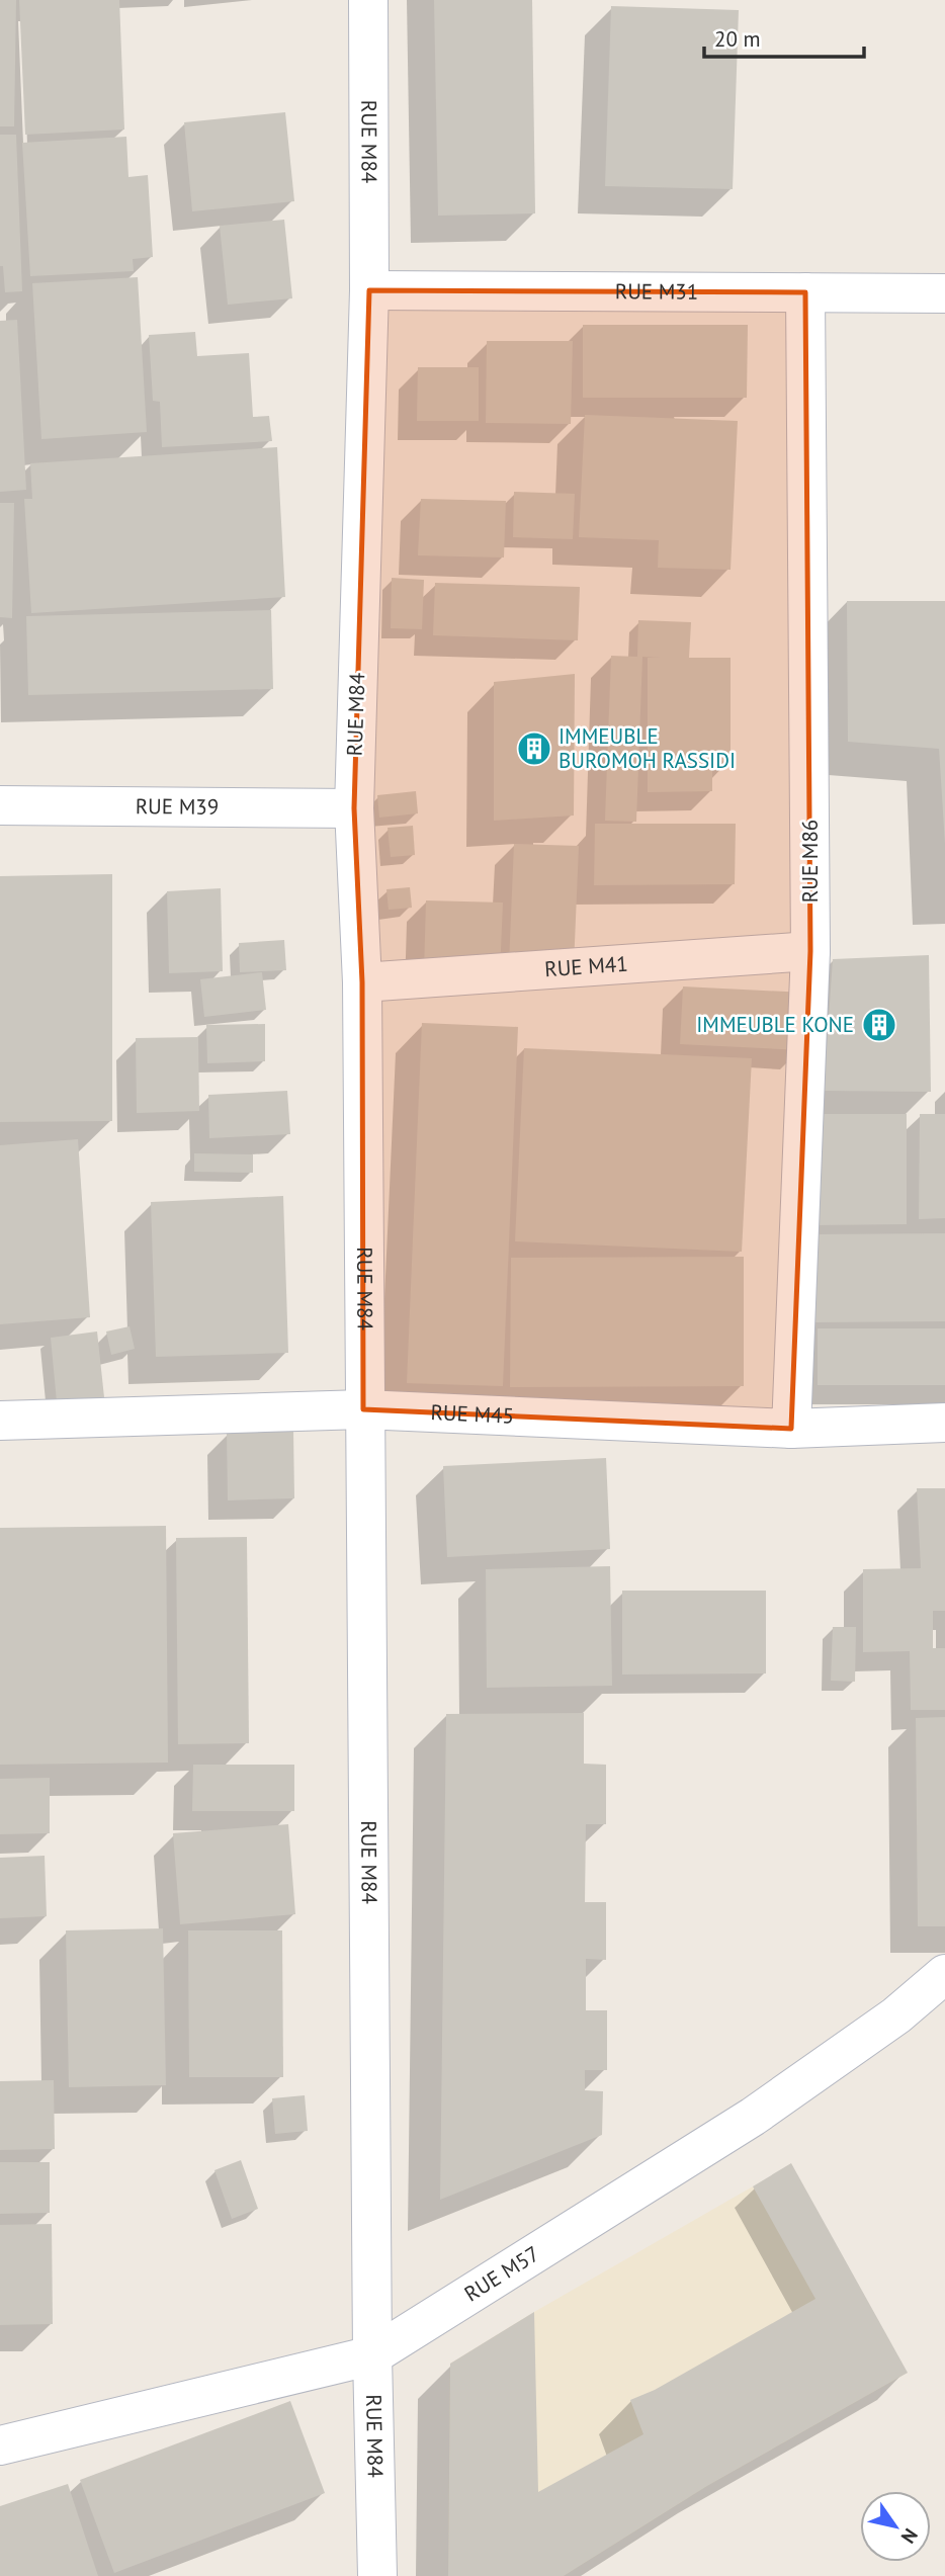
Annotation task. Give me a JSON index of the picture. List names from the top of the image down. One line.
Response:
{"streets":{"street":["RUE M84","RUE M31","RUE M39","RUE M86","RUE M41","RUE M45","RUE M57"]},"crossings":[["RUE M84","RUE M31"],["RUE M84","RUE M39"],["RUE M84","RUE M41"],["RUE M84","RUE M45"],["RUE M84","RUE M57"],["RUE M31","RUE M86"],["RUE M86","RUE M41"],["RUE M86","RUE M45"]],"places":{"building":["IMMEUBLE BUROMOH RASSIDI","IMMEUBLE KONE"]},"scale_bar":"20 m","north":"bottom right"}
